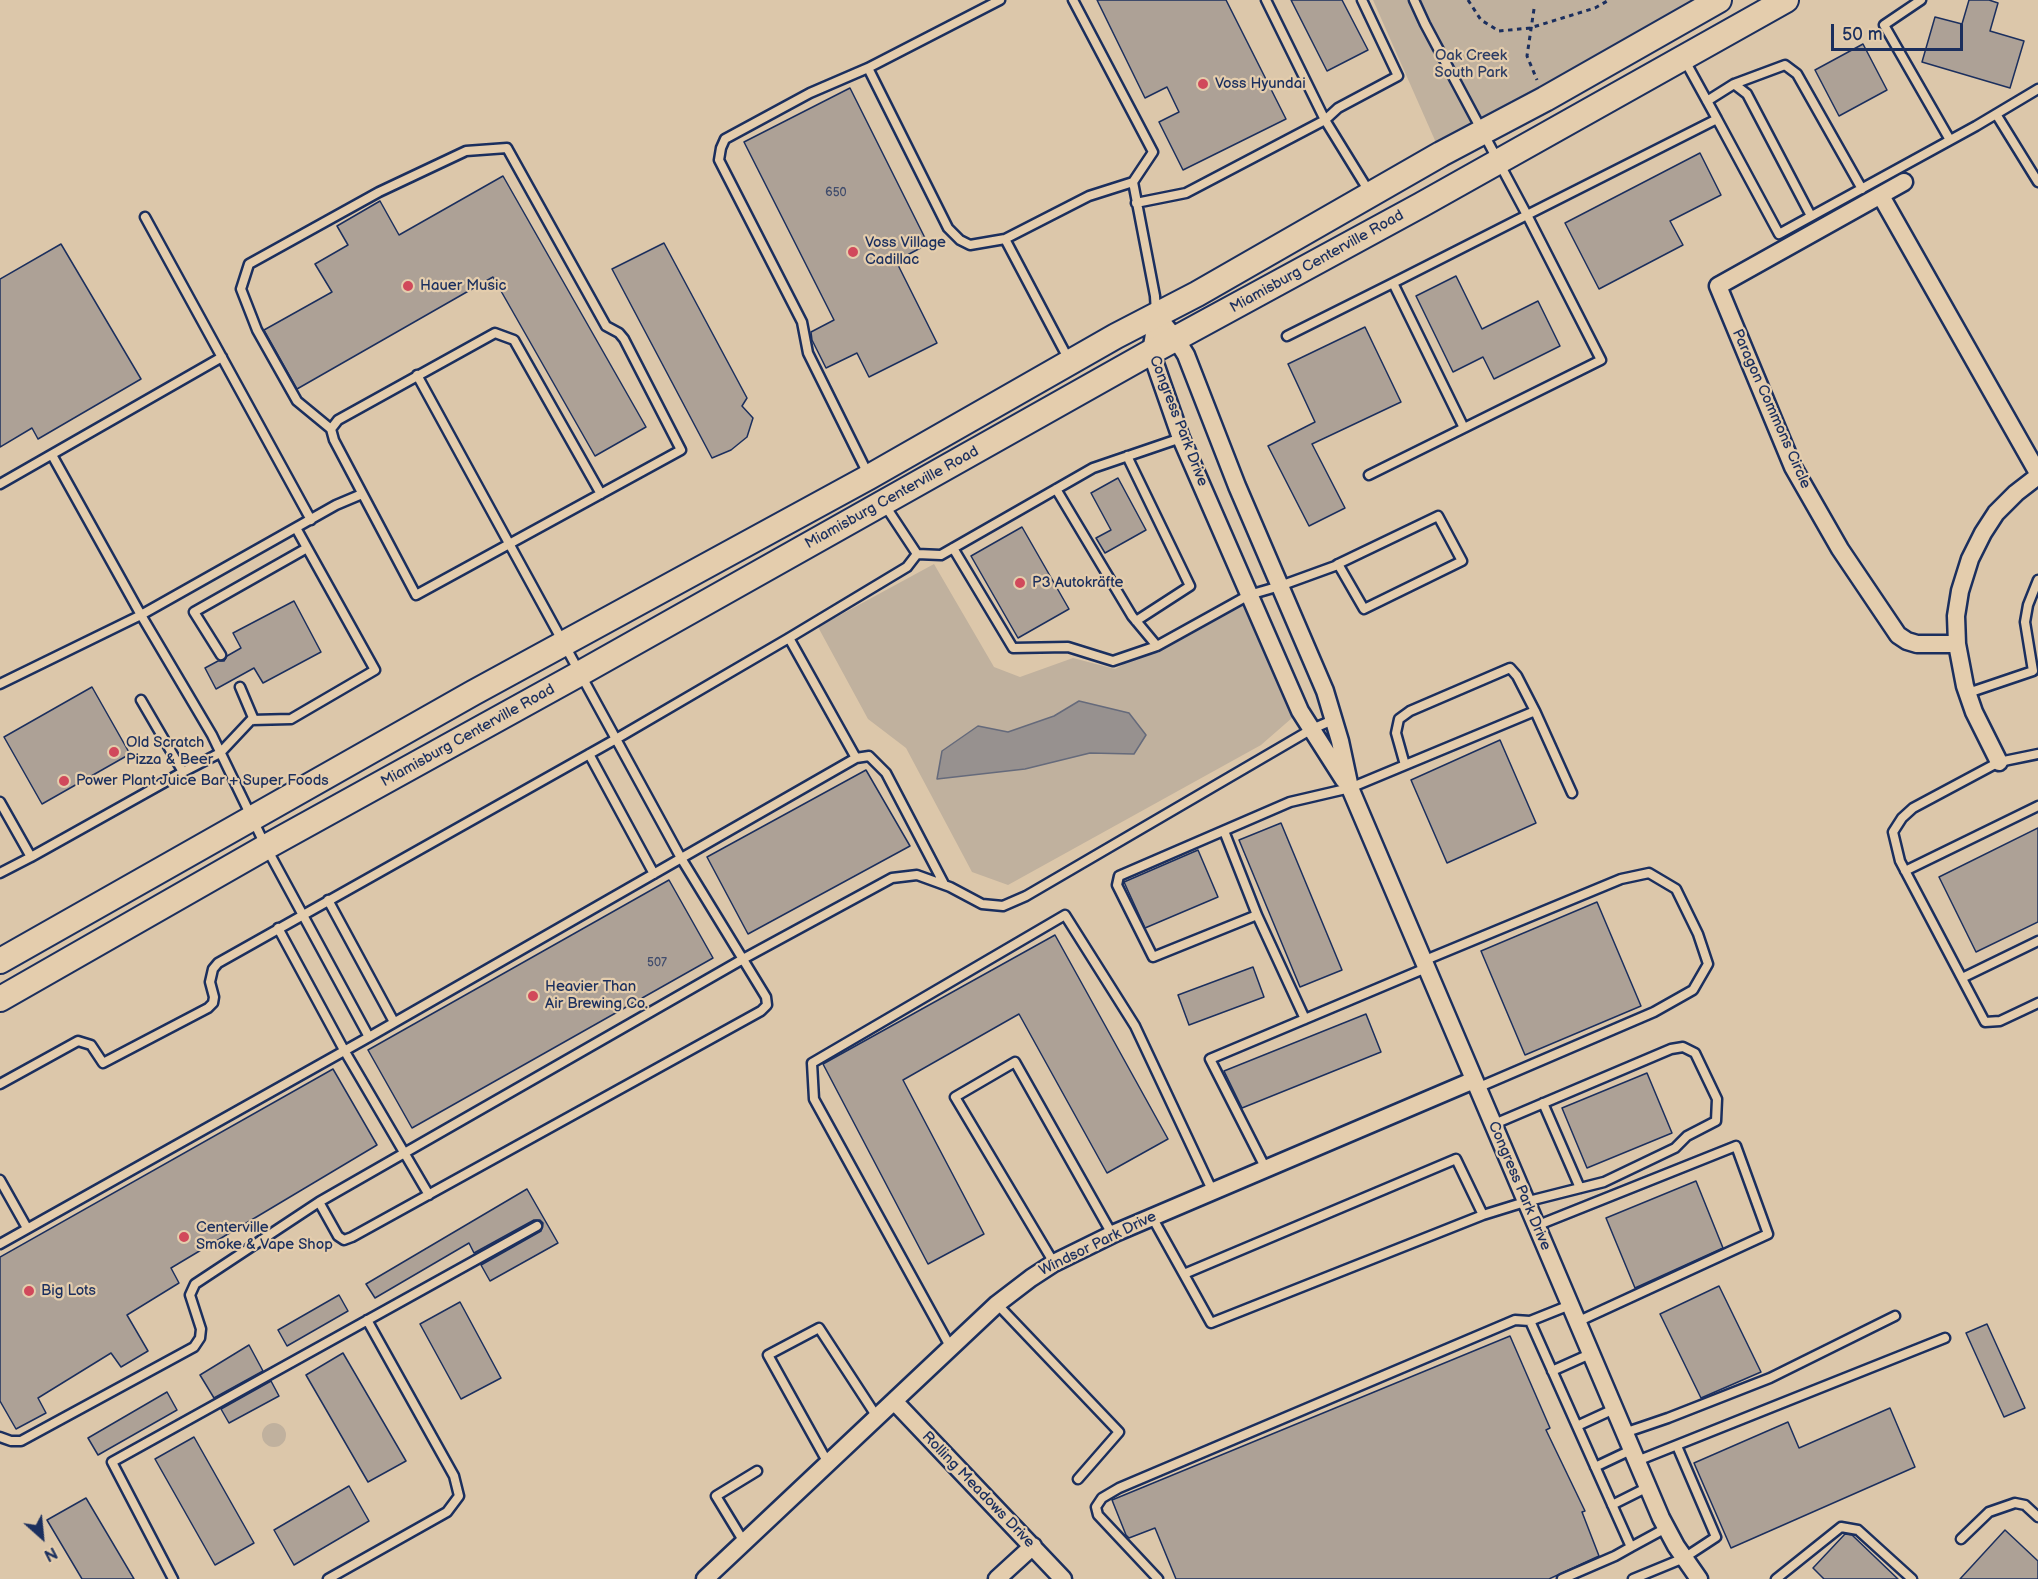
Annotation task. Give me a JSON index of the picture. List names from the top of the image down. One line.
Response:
{"streets":{"main road":["Miamisburg Centerville Road"],"street":["Paragon Commons Circle","Congress Park Drive","Windsor Park Drive","Rolling Meadows Drive"]},"crossings":[["Miamisburg Centerville Road","Congress Park Drive"],["Congress Park Drive","Windsor Park Drive"],["Windsor Park Drive","Rolling Meadows Drive"]],"parks":["Oak Creek South Park"],"places":["Voss Hyundai","Voss Village Cadillac","Hauer Music","P3 Autokräfte","Old Scratch Pizza & Beer","Power Plant Juice Bar + Super Foods","Heavier Than Air Brewing Co.","Centerville Smoke & Vape Shop","Big Lots"],"house_numbers":["650","507"],"scale_bar":"50 m","north":"bottom right"}
